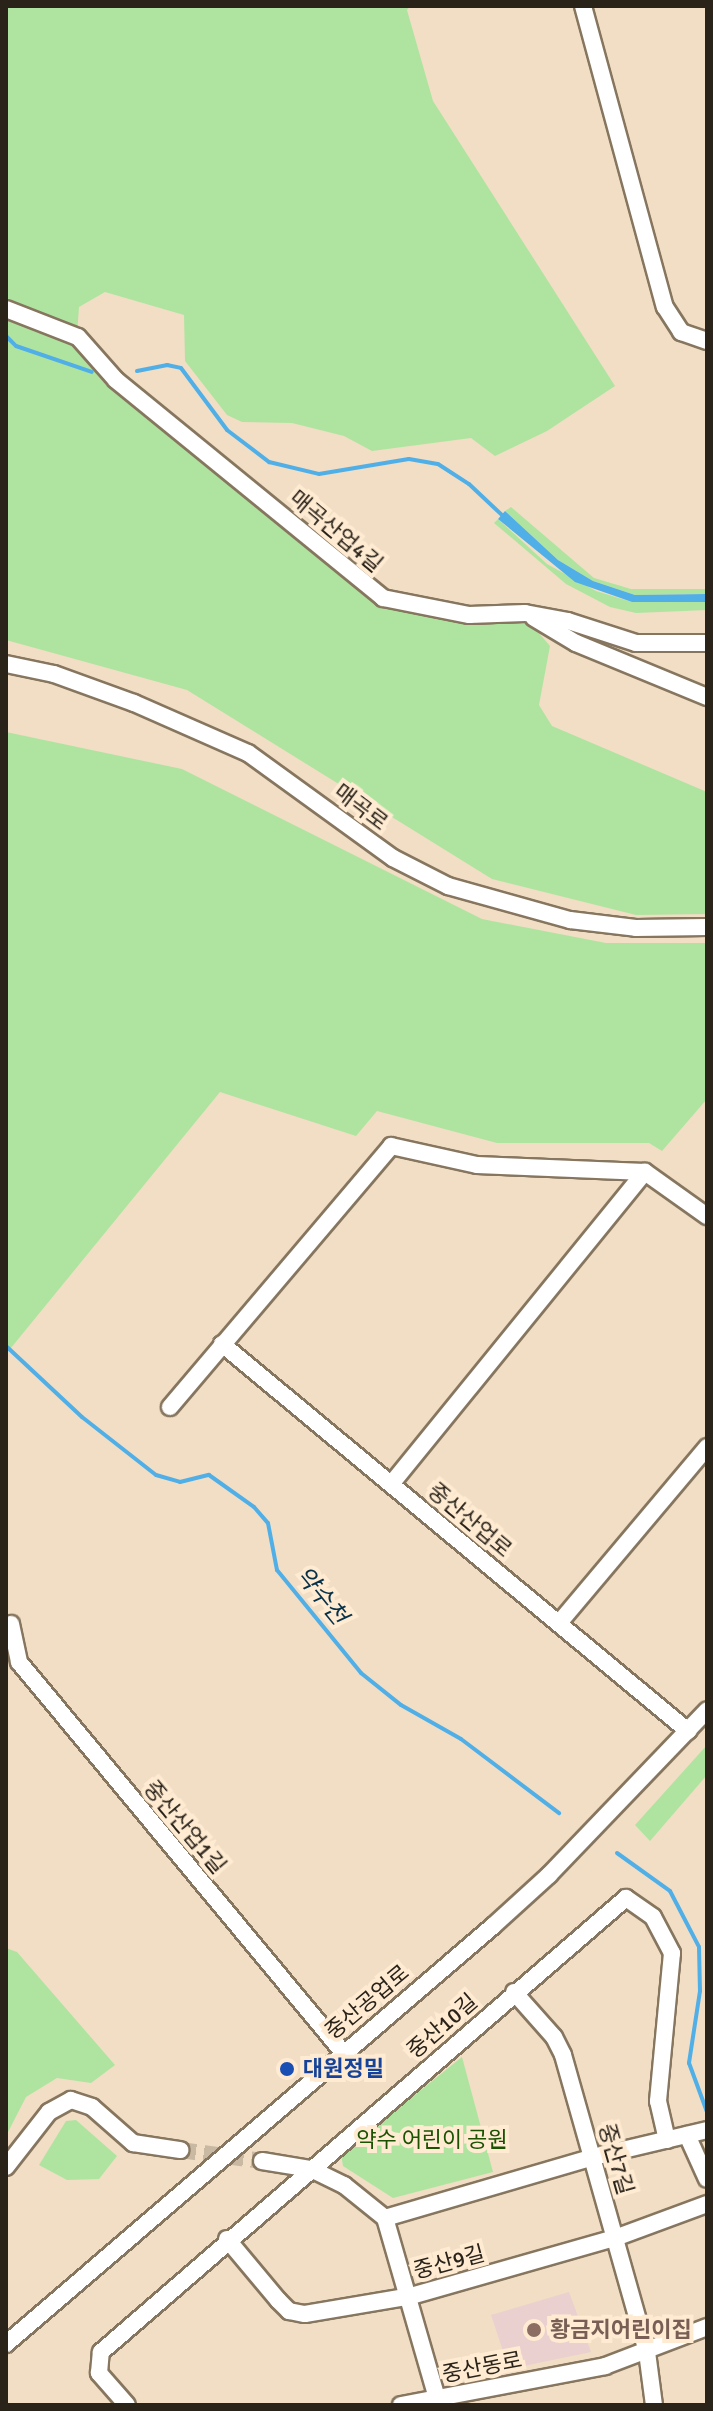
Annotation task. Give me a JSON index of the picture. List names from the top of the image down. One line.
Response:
{"streets":{"street":["매곡산업4길","매곡로","중산산업로","중산산업1길","중산공업로","중산10길","중산7길","중산9길","중산동로"]},"crossings":[["중산산업로","중산공업로"],["중산산업1길","중산공업로"],["중산10길","중산7길"],["중산10길","중산9길"],["중산7길","중산9길"],["중산7길","중산동로"]],"water":["약수천"],"parks":["약수 어린이 공원"],"places":["대원정밀","황금지어린이집"]}
